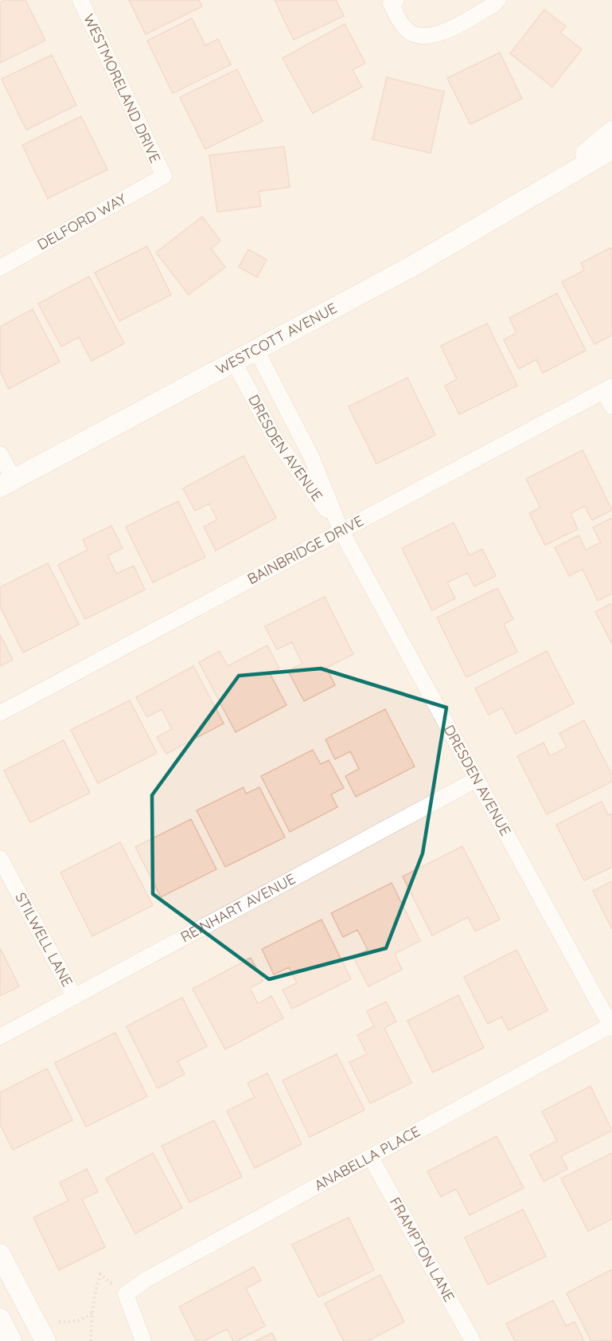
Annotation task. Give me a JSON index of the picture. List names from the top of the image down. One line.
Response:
{"streets":{"street":["WESTMORELAND DRIVE","DELFORD WAY","WESTCOTT AVENUE","DRESDEN AVENUE","BAINBRIDGE DRIVE","REINHART AVENUE","STILWELL LANE","ANABELLA PLACE","FRAMPTON LANE"]},"crossings":[["WESTMORELAND DRIVE","DELFORD WAY"],["WESTCOTT AVENUE","DRESDEN AVENUE"],["DRESDEN AVENUE","BAINBRIDGE DRIVE"],["DRESDEN AVENUE","REINHART AVENUE"],["DRESDEN AVENUE","ANABELLA PLACE"],["REINHART AVENUE","STILWELL LANE"],["ANABELLA PLACE","FRAMPTON LANE"]]}
